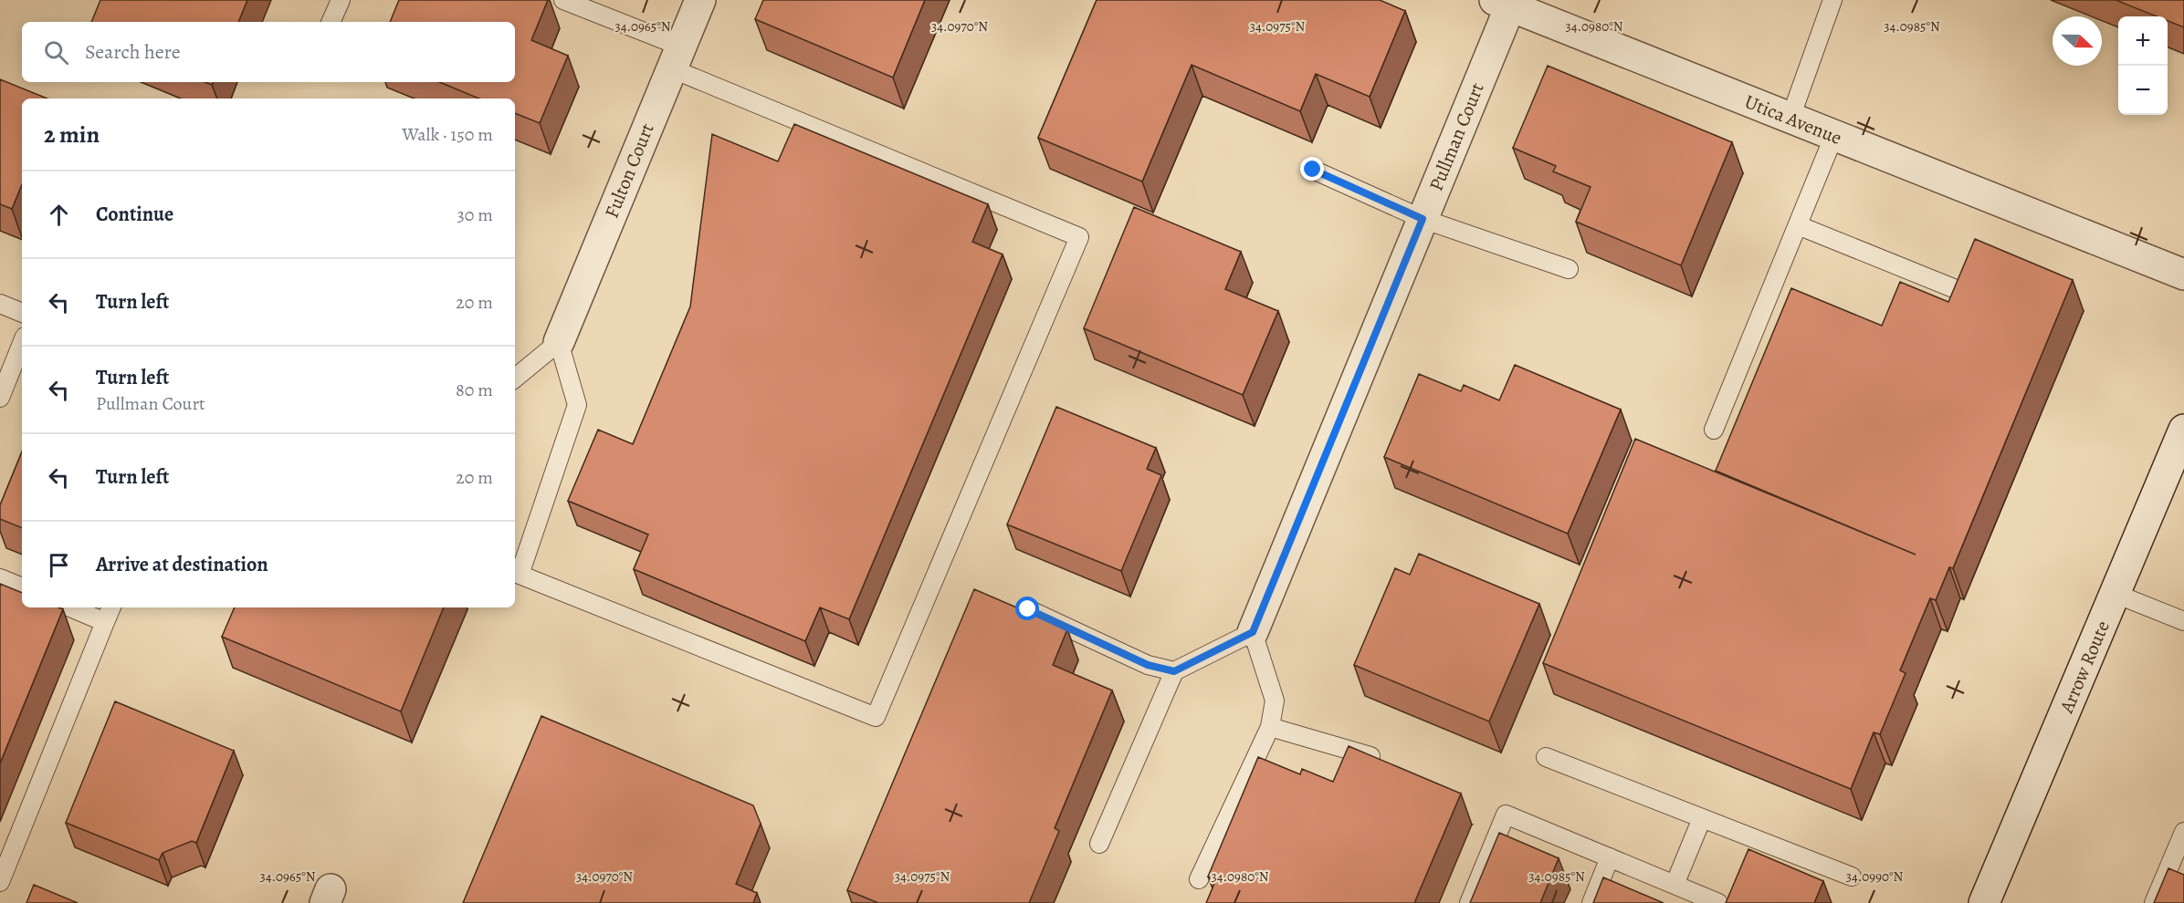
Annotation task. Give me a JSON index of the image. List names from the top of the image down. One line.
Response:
{"streets":{"street":["Utica Avenue","Pullman Court","Fulton Court","Arrow Route"]},"crossings":[["Utica Avenue","Pullman Court"]],"north":"right","page":{"map_buttons":["+","−"],"search":"Search here","heading":["2 min","Walk · 150 m"],"list":[["Continue","30 m"],["Turn left","20 m"],["Turn left","Pullman Court","80 m"],["Turn left","20 m"],"Arrive at destination"]},"coordinates":["34.0965°N","34.0970°N","34.0975°N","34.0980°N","34.0985°N","34.0990°N"]}
